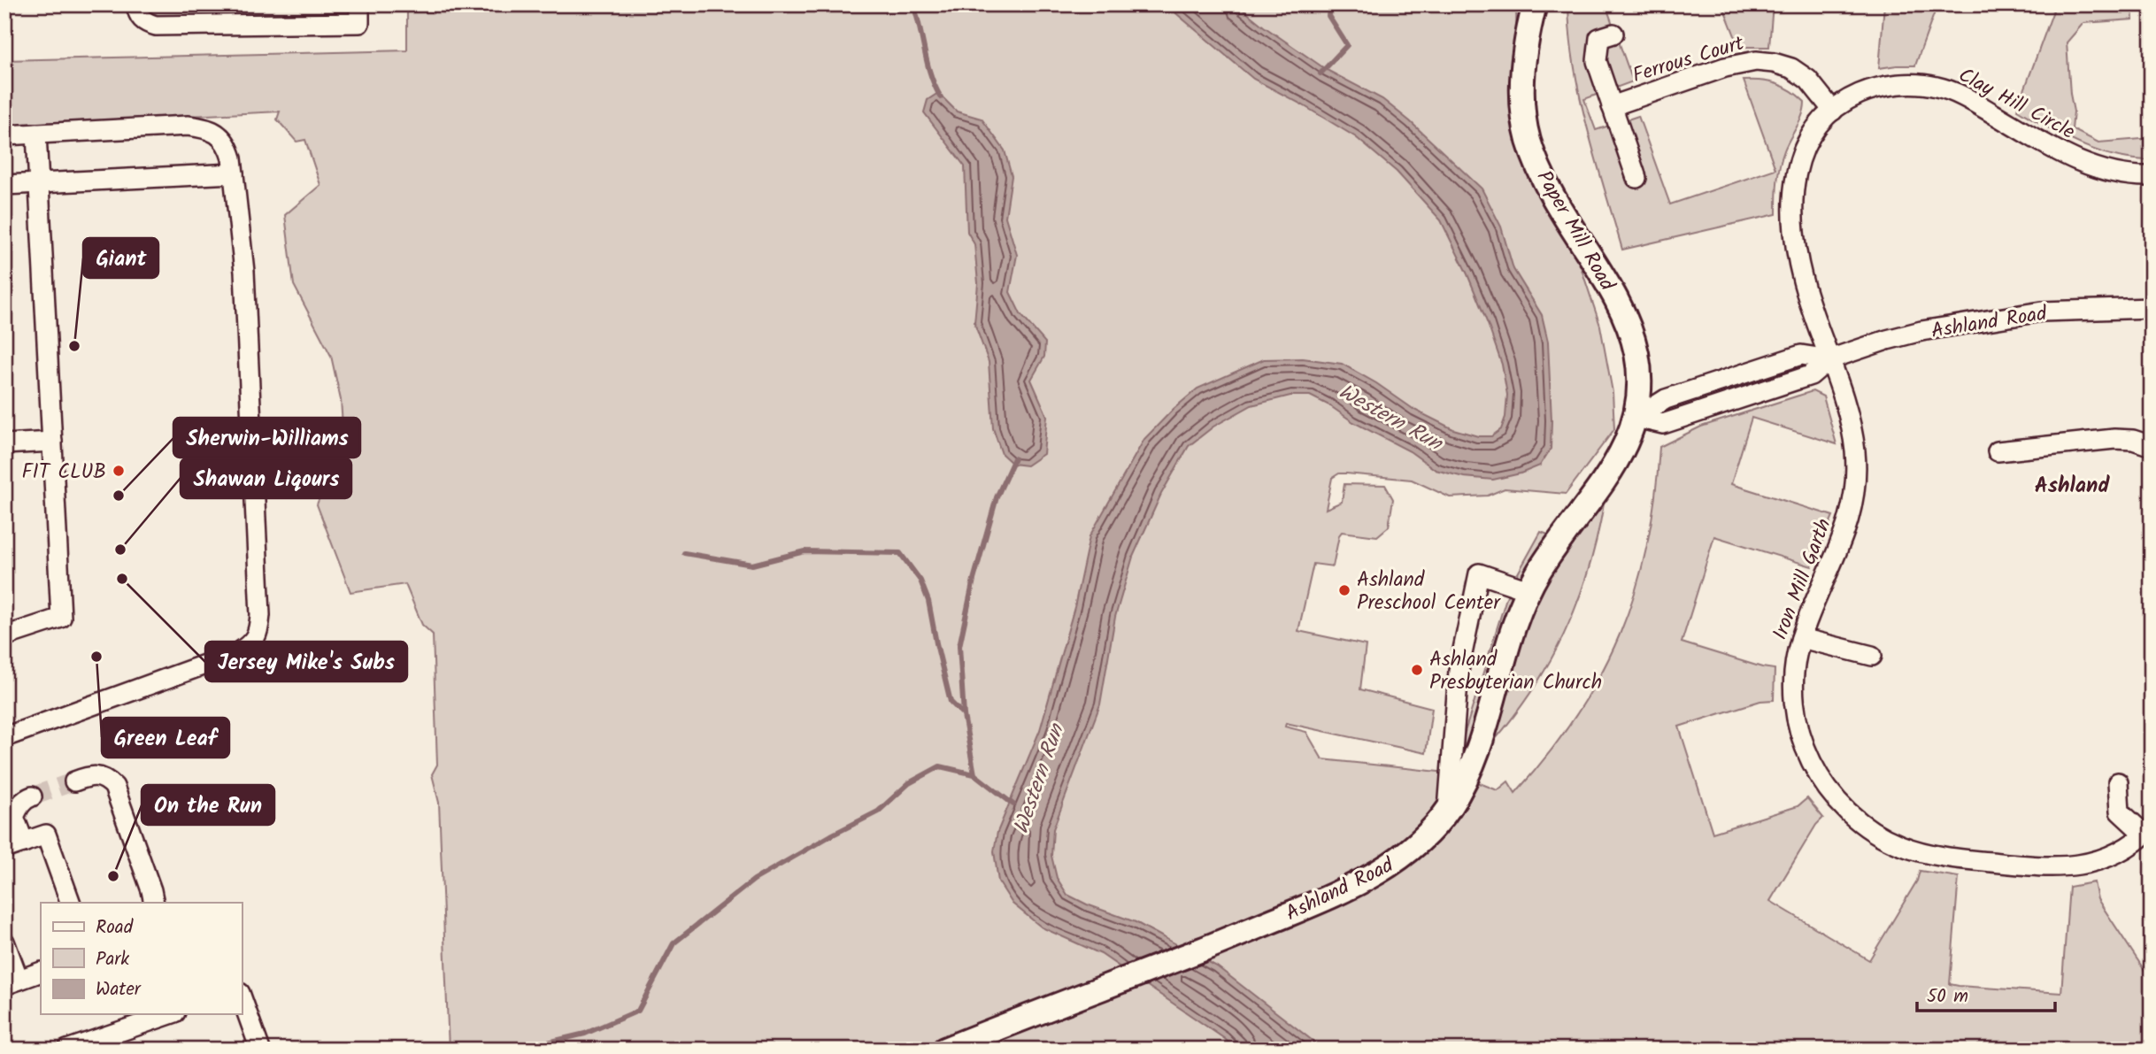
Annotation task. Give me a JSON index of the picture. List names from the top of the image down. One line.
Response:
{"streets":{"main road":["Paper Mill Road","Ashland Road"],"street":["Ferrous Court","Clay Hill Circle","Iron Mill Garth"]},"crossings":[["Ferrous Court","Clay Hill Circle"],["Clay Hill Circle","Ashland Road"],["Clay Hill Circle","Iron Mill Garth"],["Paper Mill Road","Ashland Road"],["Ashland Road","Iron Mill Garth"]],"districts":["Ashland"],"water":["Western Run"],"places":["Giant","FIT CLUB","Sherwin-Williams","Shawan Liqours","Jersey Mike's Subs","Ashland Preschool Center","Green Leaf","Ashland Presbyterian Church","On the Run"],"legend":["Road","Park","Water"],"scale_bar":"50 m"}
